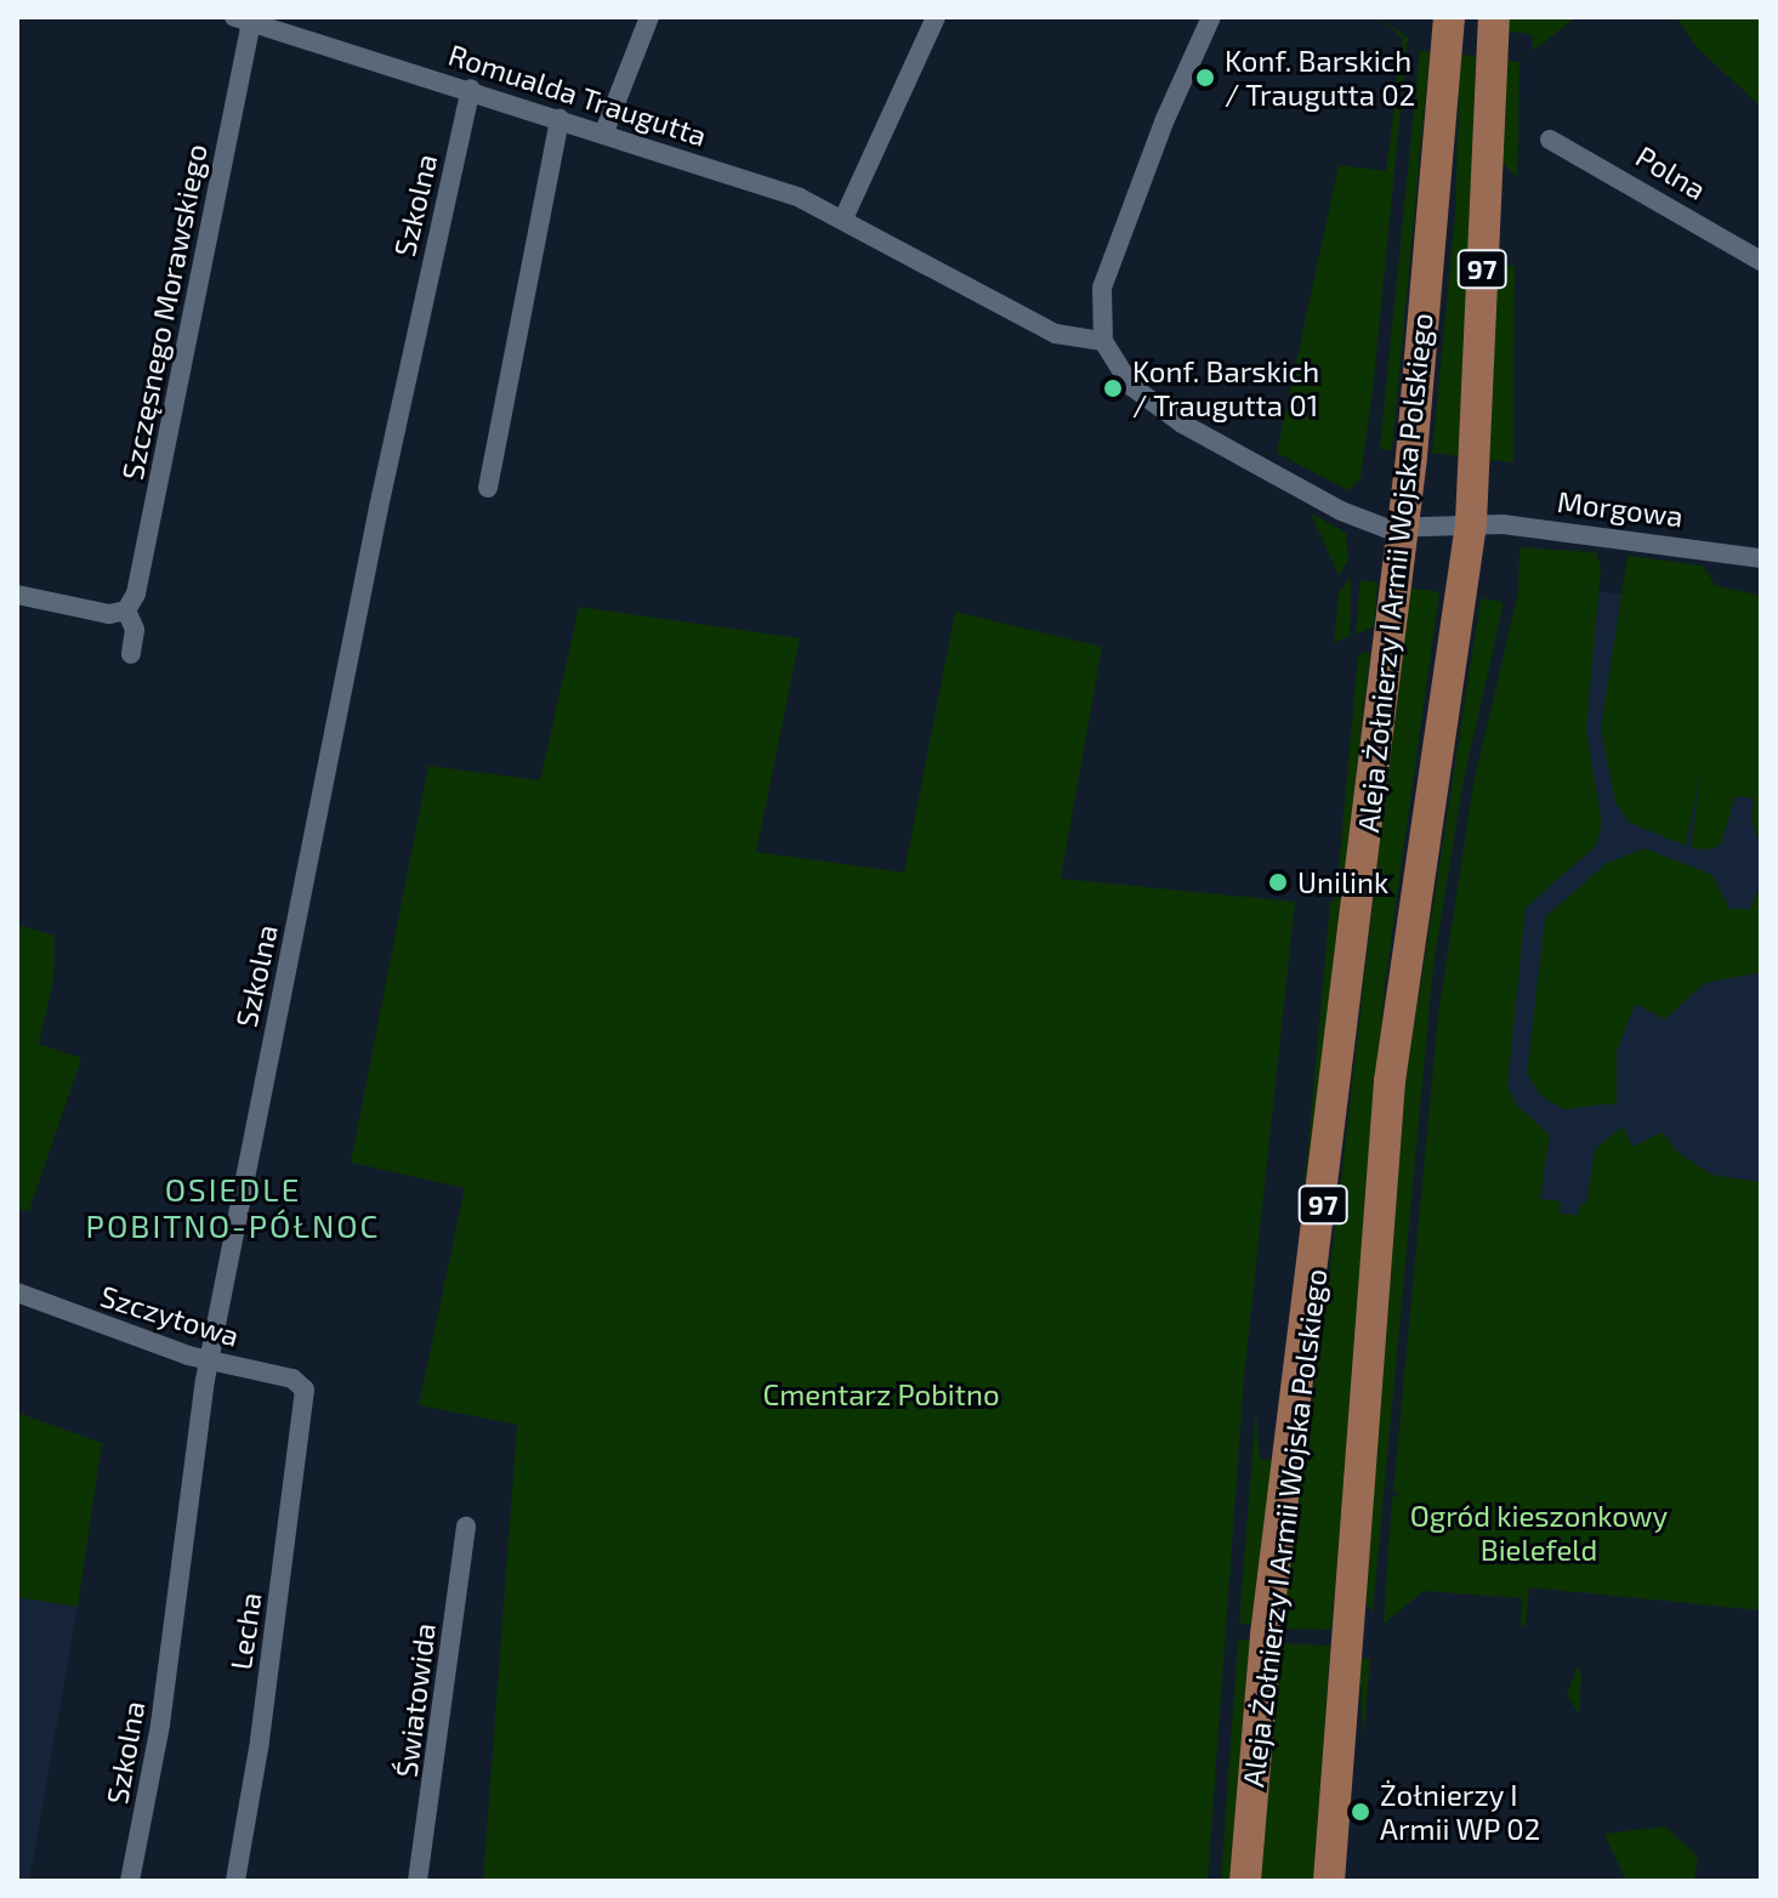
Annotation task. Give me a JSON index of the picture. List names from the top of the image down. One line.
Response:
{"streets":{"main road":["97","Aleja Żołnierzy I Armii Wojska Polskiego"],"street":["Romualda Traugutta","Polna","Szkolna","Szczęsnego Morawskiego","Morgowa","Szczytowa","Lecha","Światowida"]},"crossings":[["Romualda Traugutta","Szkolna"],["Romualda Traugutta","Szczęsnego Morawskiego"],["Romualda Traugutta","Morgowa"],["Szkolna","Szczytowa"],["Morgowa","Aleja Żołnierzy I Armii Wojska Polskiego"],["Szczytowa","Lecha"]],"districts":["OSIEDLE POBITNO-PÓŁNOC"],"parks":["Cmentarz Pobitno","Ogród kieszonkowy Bielefeld"],"places":["Konf. Barskich / Traugutta 02","Konf. Barskich / Traugutta 01","Unilink","Żołnierzy I Armii WP 02"]}
